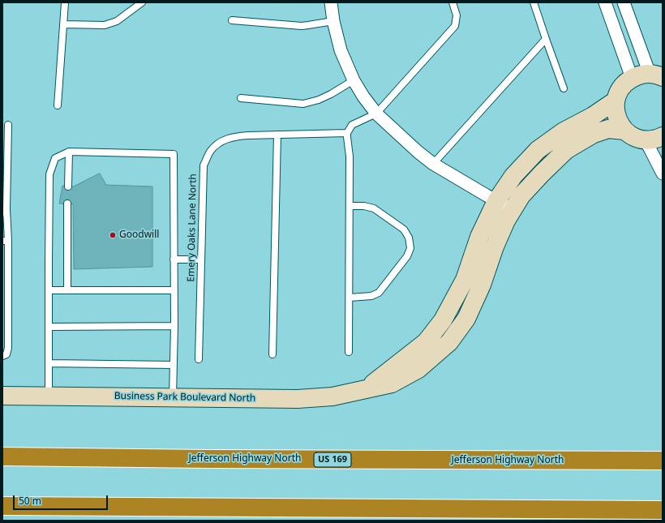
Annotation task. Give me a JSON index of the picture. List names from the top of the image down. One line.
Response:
{"streets":{"highway":["Jefferson Highway North","US 169"],"street":["Business Park Boulevard North"],"lane":["Emery Oaks Lane North"]},"places":["Goodwill"],"scale_bar":"50 m"}
